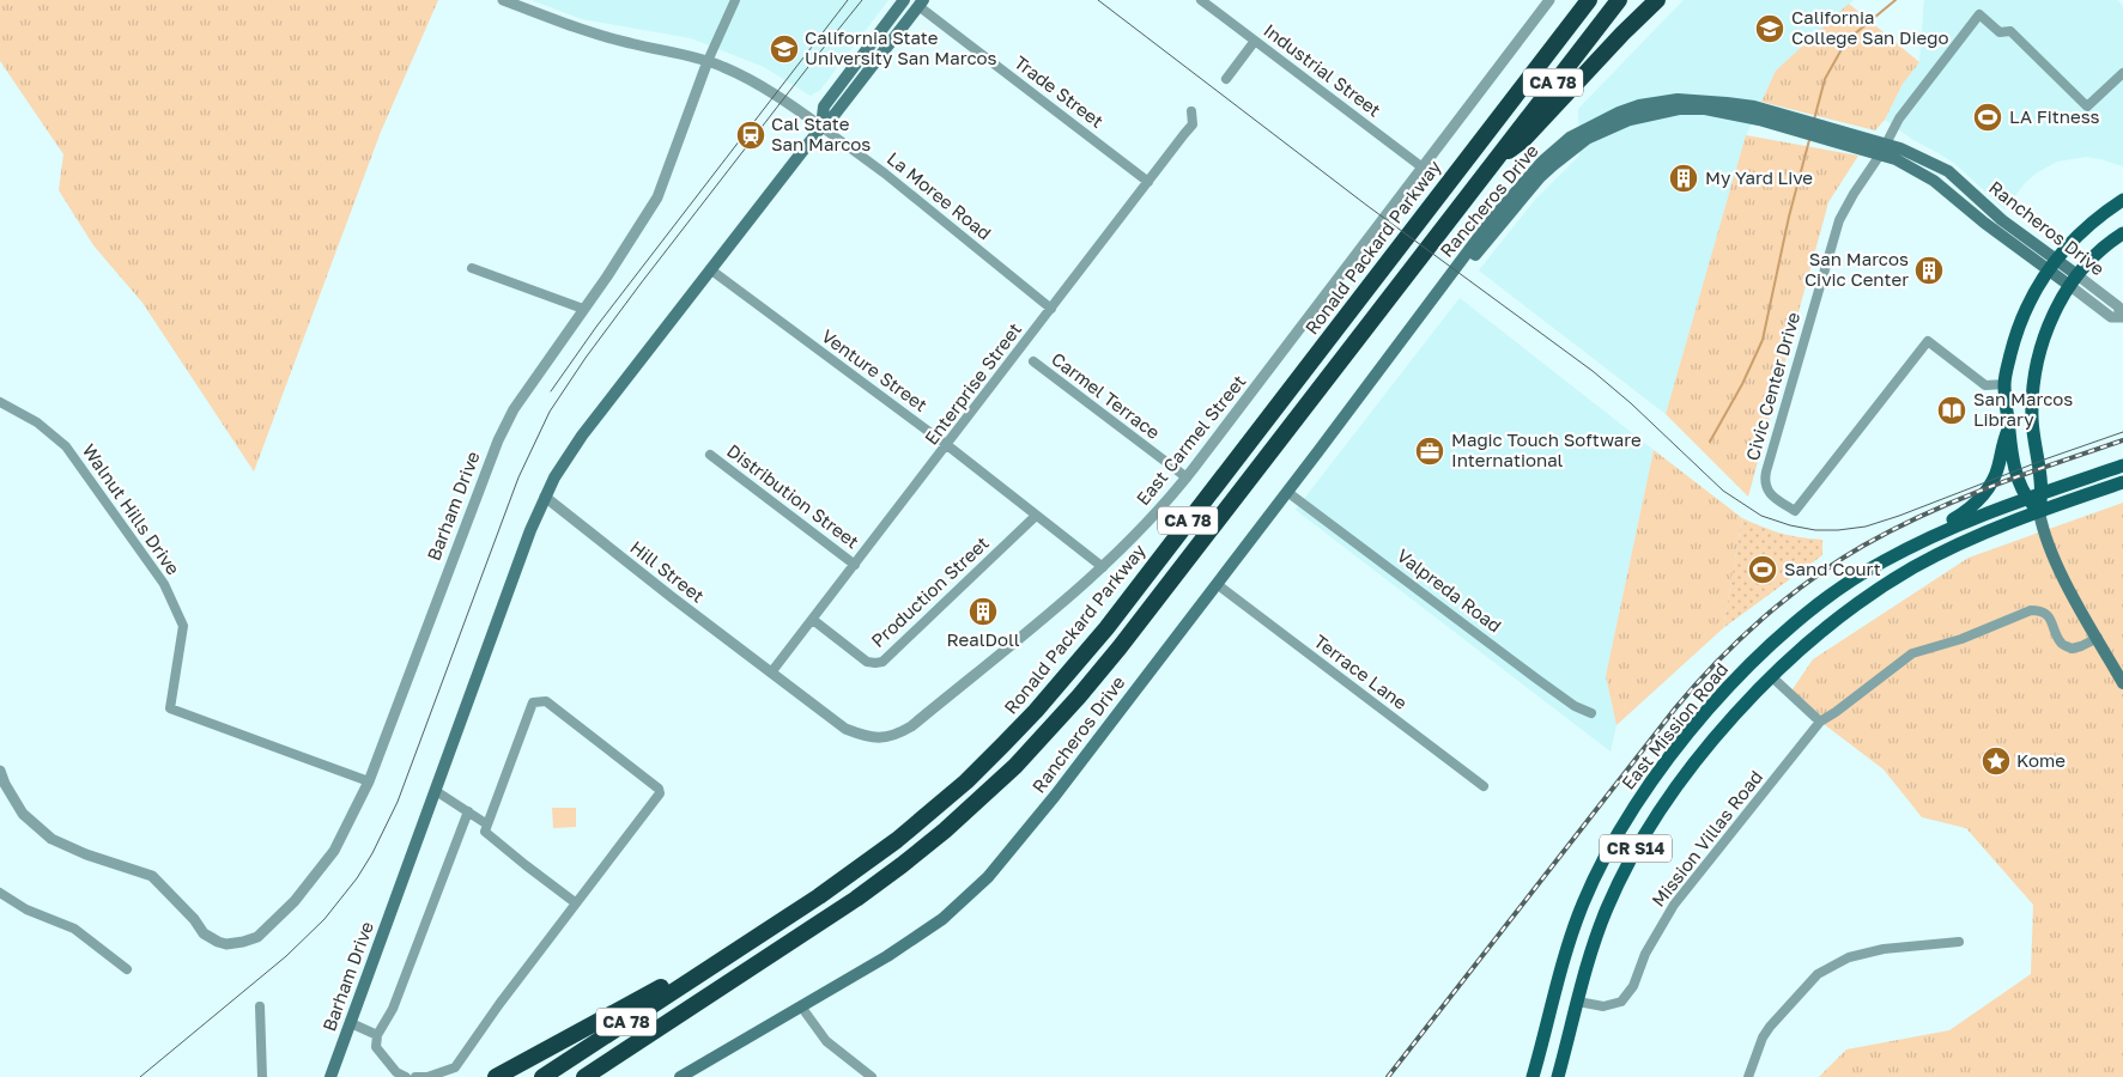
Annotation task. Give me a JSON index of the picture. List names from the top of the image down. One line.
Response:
{"streets":{"highway":["CA 78","Ronald Packard Parkway"],"main road":["Rancheros Drive","Barham Drive","East Mission Road","CR S14"],"street":["Industrial Street","Trade Street","La Moree Road","Venture Street","Enterprise Street","Civic Center Drive","Carmel Terrace","East Carmel Street","Distribution Street","Walnut Hills Drive","Hill Street","Valpreda Road","Production Street","Terrace Lane","Mission Villas Road"]},"crossings":[["Industrial Street","East Carmel Street"],["Trade Street","Enterprise Street"],["La Moree Road","Enterprise Street"],["La Moree Road","Barham Drive"],["Rancheros Drive","Civic Center Drive"],["Rancheros Drive","Valpreda Road"],["Rancheros Drive","Terrace Lane"],["Venture Street","Enterprise Street"],["Venture Street","East Carmel Street"],["Venture Street","Barham Drive"],["Venture Street","Production Street"],["Enterprise Street","East Carmel Street"],["Enterprise Street","Distribution Street"],["Enterprise Street","Hill Street"],["Enterprise Street","Production Street"],["Carmel Terrace","East Carmel Street"],["East Carmel Street","Hill Street"],["Barham Drive","Walnut Hills Drive"],["Barham Drive","Hill Street"],["Mission Villas Road","CR S14"]],"places":{"school or university":["California College San Diego","California State University San Marcos"],"sports":["LA Fitness","Sand Court"],"station":["Cal State San Marcos"],"building":["My Yard Live","San Marcos Civic Center","RealDoll"],"library":["San Marcos Library"],"office":["Magic Touch Software International"],"place":["Kome"]}}
